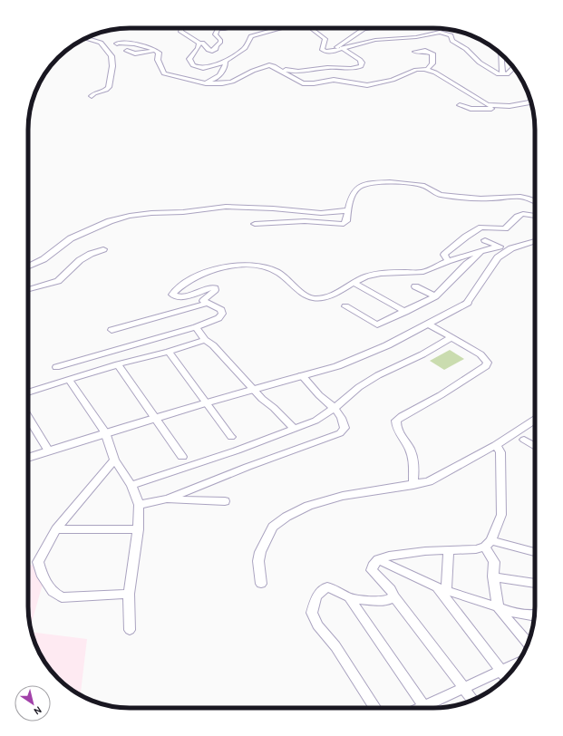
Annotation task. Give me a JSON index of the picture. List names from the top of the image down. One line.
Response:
{"north":"bottom right"}
